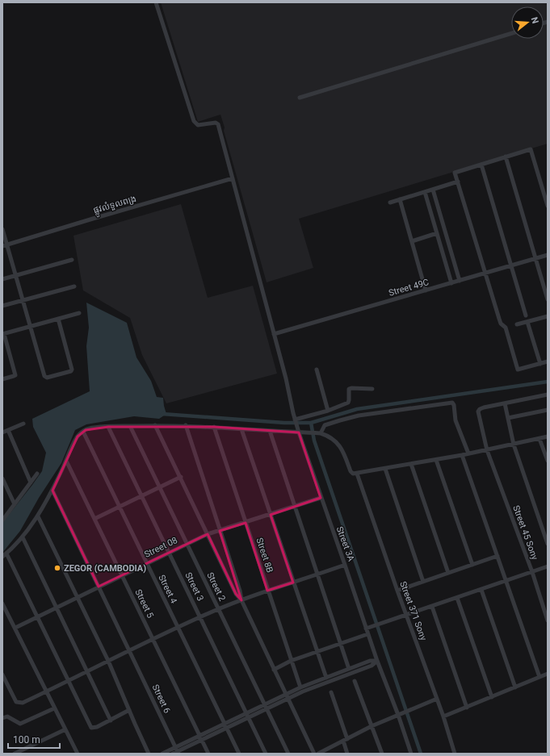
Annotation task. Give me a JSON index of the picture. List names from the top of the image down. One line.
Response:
{"streets":{"street":["ផ្លូវលំទួលពង្រ","Street 49C","Street 45 Sony","Street 3A","Street 08","Street 8B","Street 3","Street 2","Street 4","Street 5","Street 371 Sony","Street 6"]},"crossings":[["ផ្លូវលំទួលពង្រ","Street 3A"],["Street 49C","Street 3A"],["Street 3A","Street 08"],["Street 08","Street 8B"],["Street 08","Street 3"],["Street 08","Street 2"],["Street 08","Street 4"],["Street 08","Street 5"],["Street 08","Street 6"]],"places":["ZEGOR (CAMBODIA)"],"scale_bar":"100 m","north":"right"}
